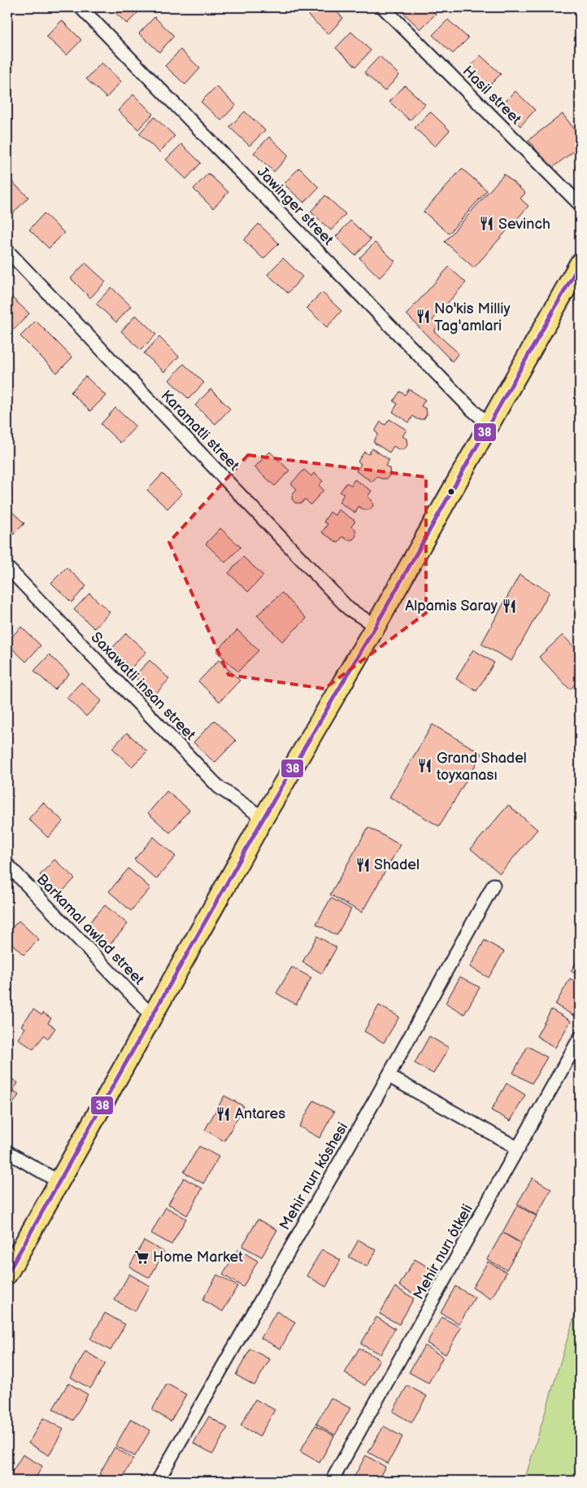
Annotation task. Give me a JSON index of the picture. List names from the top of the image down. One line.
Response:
{"streets":{"street":["Hasil street","Jawinger street","Karamatli street","Saxawatli insan street","Barkamal awlad street","Mehir nurı kóshesi","Mehir nurı ótkeli"]},"places":{"restaurant":["Sevinch","No'kis Milliy Tag'amlari","Alpamis Saray","Grand Shadel toyxanası","Shadel","Antares"],"supermarket":["Home Market"]},"lines":["transit line 38"]}
